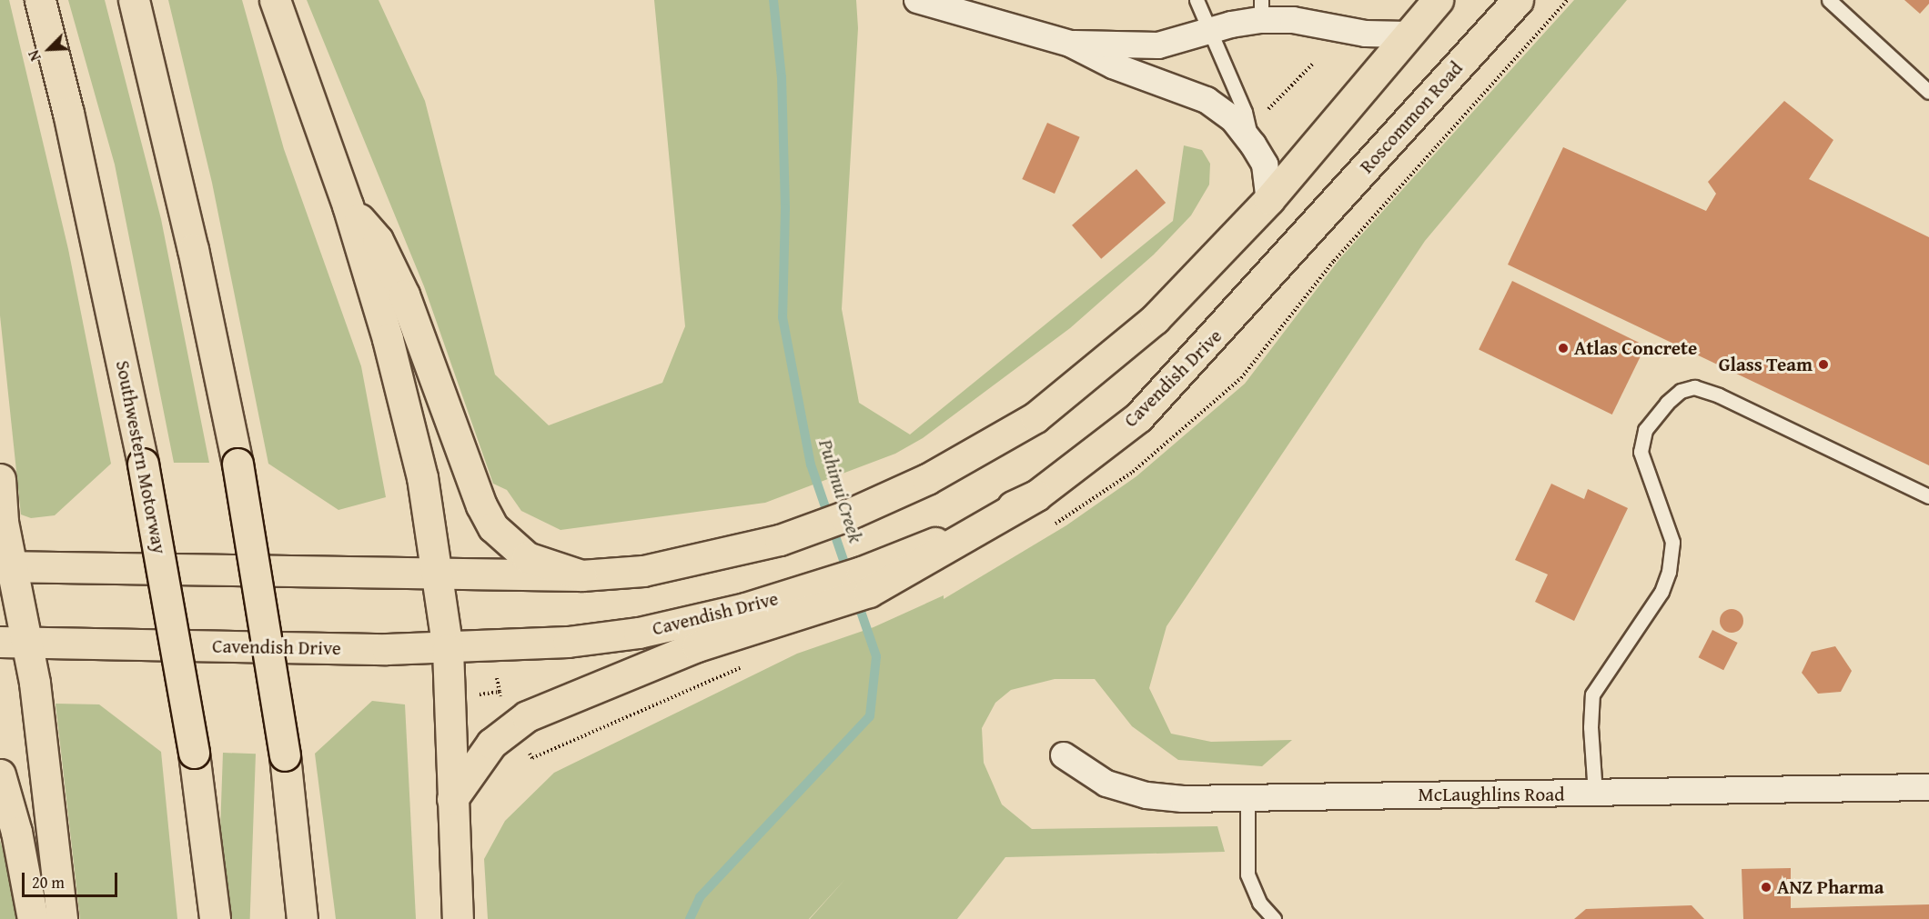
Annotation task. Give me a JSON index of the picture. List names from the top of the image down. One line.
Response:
{"streets":{"main road":["Roscommon Road","Cavendish Drive","Southwestern Motorway"],"street":["McLaughlins Road"]},"crossings":[["Roscommon Road","Cavendish Drive"]],"water":["Puhinui Creek"],"places":["Atlas Concrete","Glass Team","ANZ Pharma"],"scale_bar":"20 m","north":"bottom left"}
